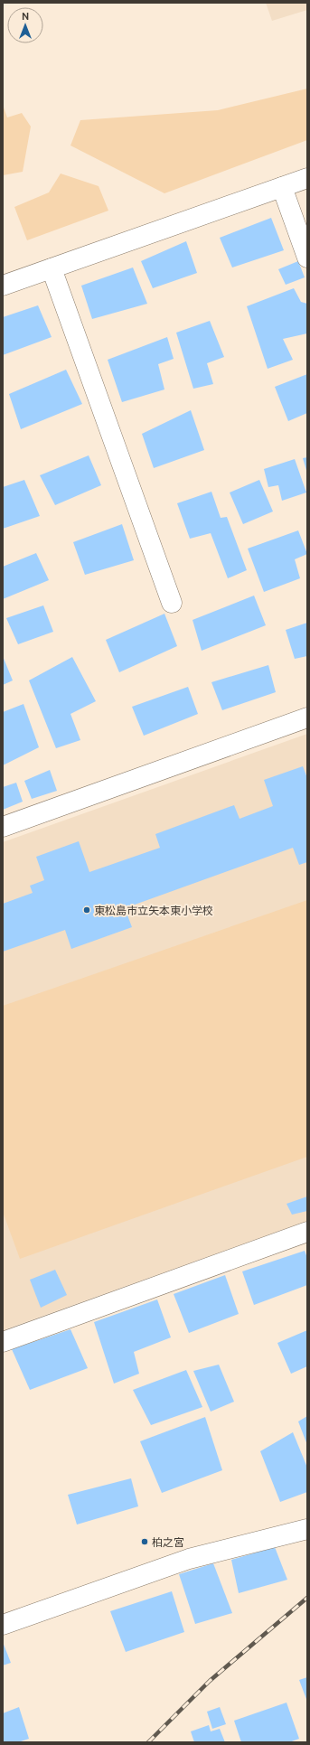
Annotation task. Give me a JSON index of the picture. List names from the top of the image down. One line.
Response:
{"places":["東松島市立矢本東小学校","柏之宮"],"north":"top"}
